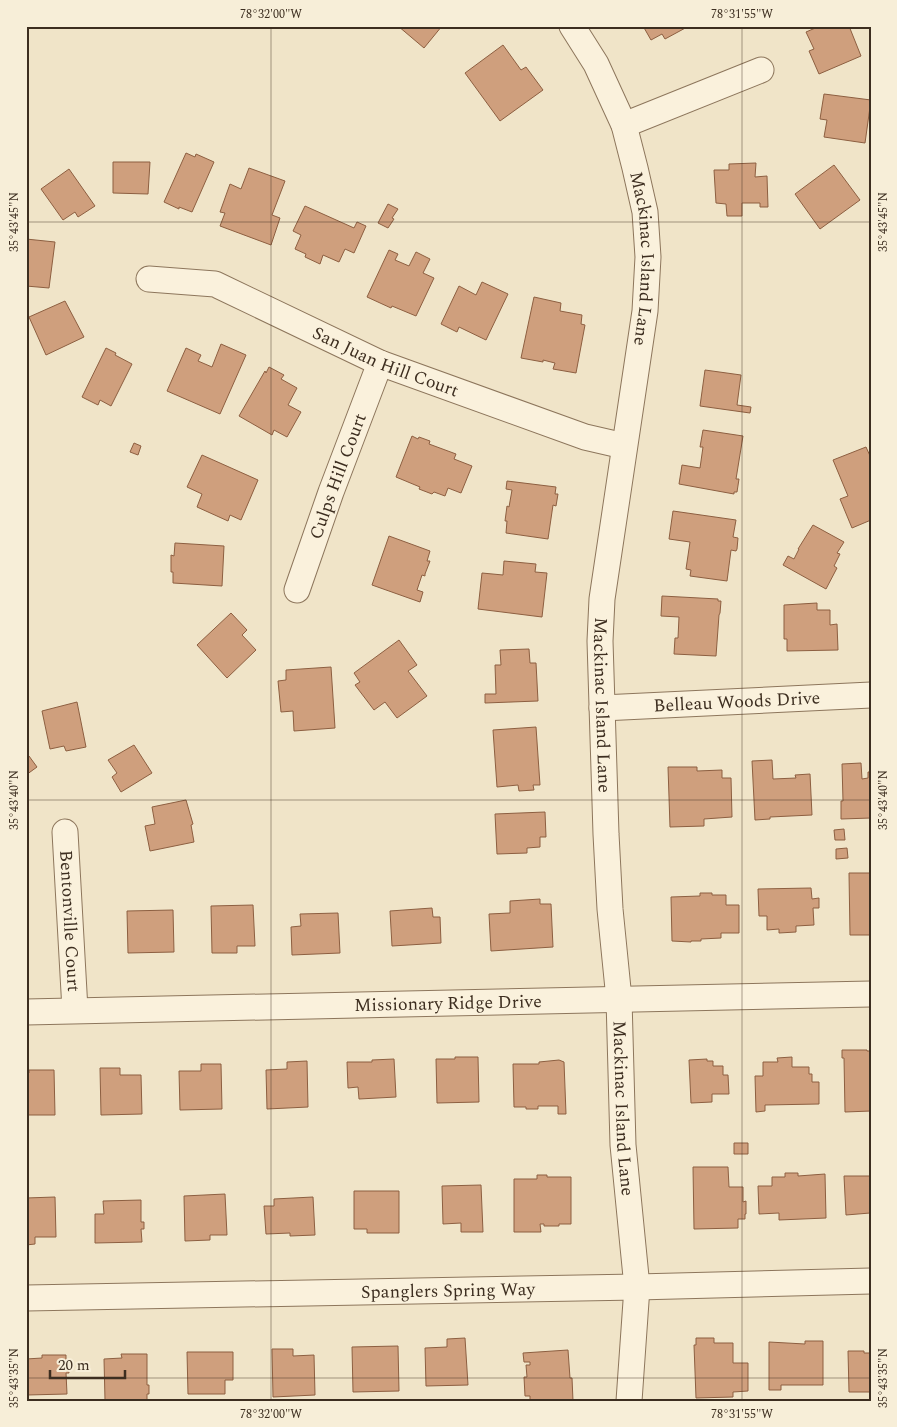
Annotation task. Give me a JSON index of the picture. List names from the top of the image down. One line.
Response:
{"streets":{"street":["Mackinac Island Lane","San Juan Hill Court","Culps Hill Court","Belleau Woods Drive","Bentonville Court","Missionary Ridge Drive","Spanglers Spring Way"]},"crossings":[["Mackinac Island Lane","San Juan Hill Court"],["Mackinac Island Lane","Belleau Woods Drive"],["Mackinac Island Lane","Missionary Ridge Drive"],["Mackinac Island Lane","Spanglers Spring Way"],["San Juan Hill Court","Culps Hill Court"],["Bentonville Court","Missionary Ridge Drive"]],"scale_bar":"20 m","coordinates":["78°32'00\"W","78°31'55\"W","35°43'45\"N","35°43'40\"N","35°43'35\"N"]}
